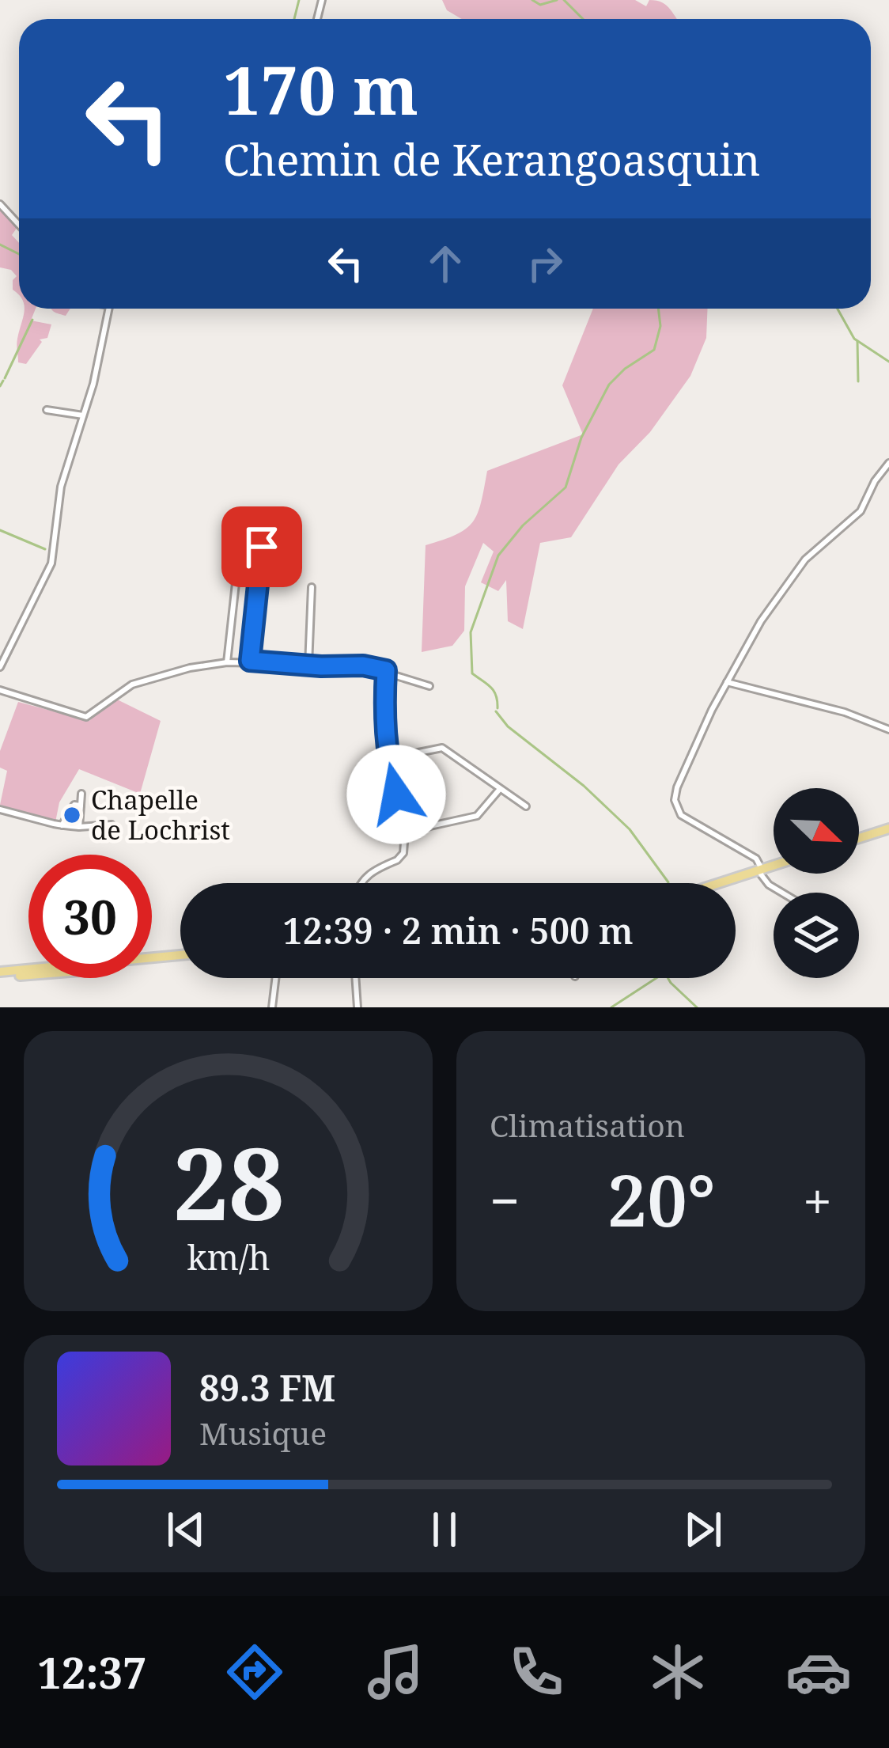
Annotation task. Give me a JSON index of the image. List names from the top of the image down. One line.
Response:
{"places":["Chapelle de Lochrist"],"north":"bottom right","page":{"turn":["170 m","Chemin de Kerangoasquin"],"limit":"30","trip":"12:39 · 2 min · 500 m","tile":"Climatisation","heat":["−","20°","+"],"song":["89.3 FM","Musique"],"tabs":"12:37","gauge":["28","km/h"]}}
